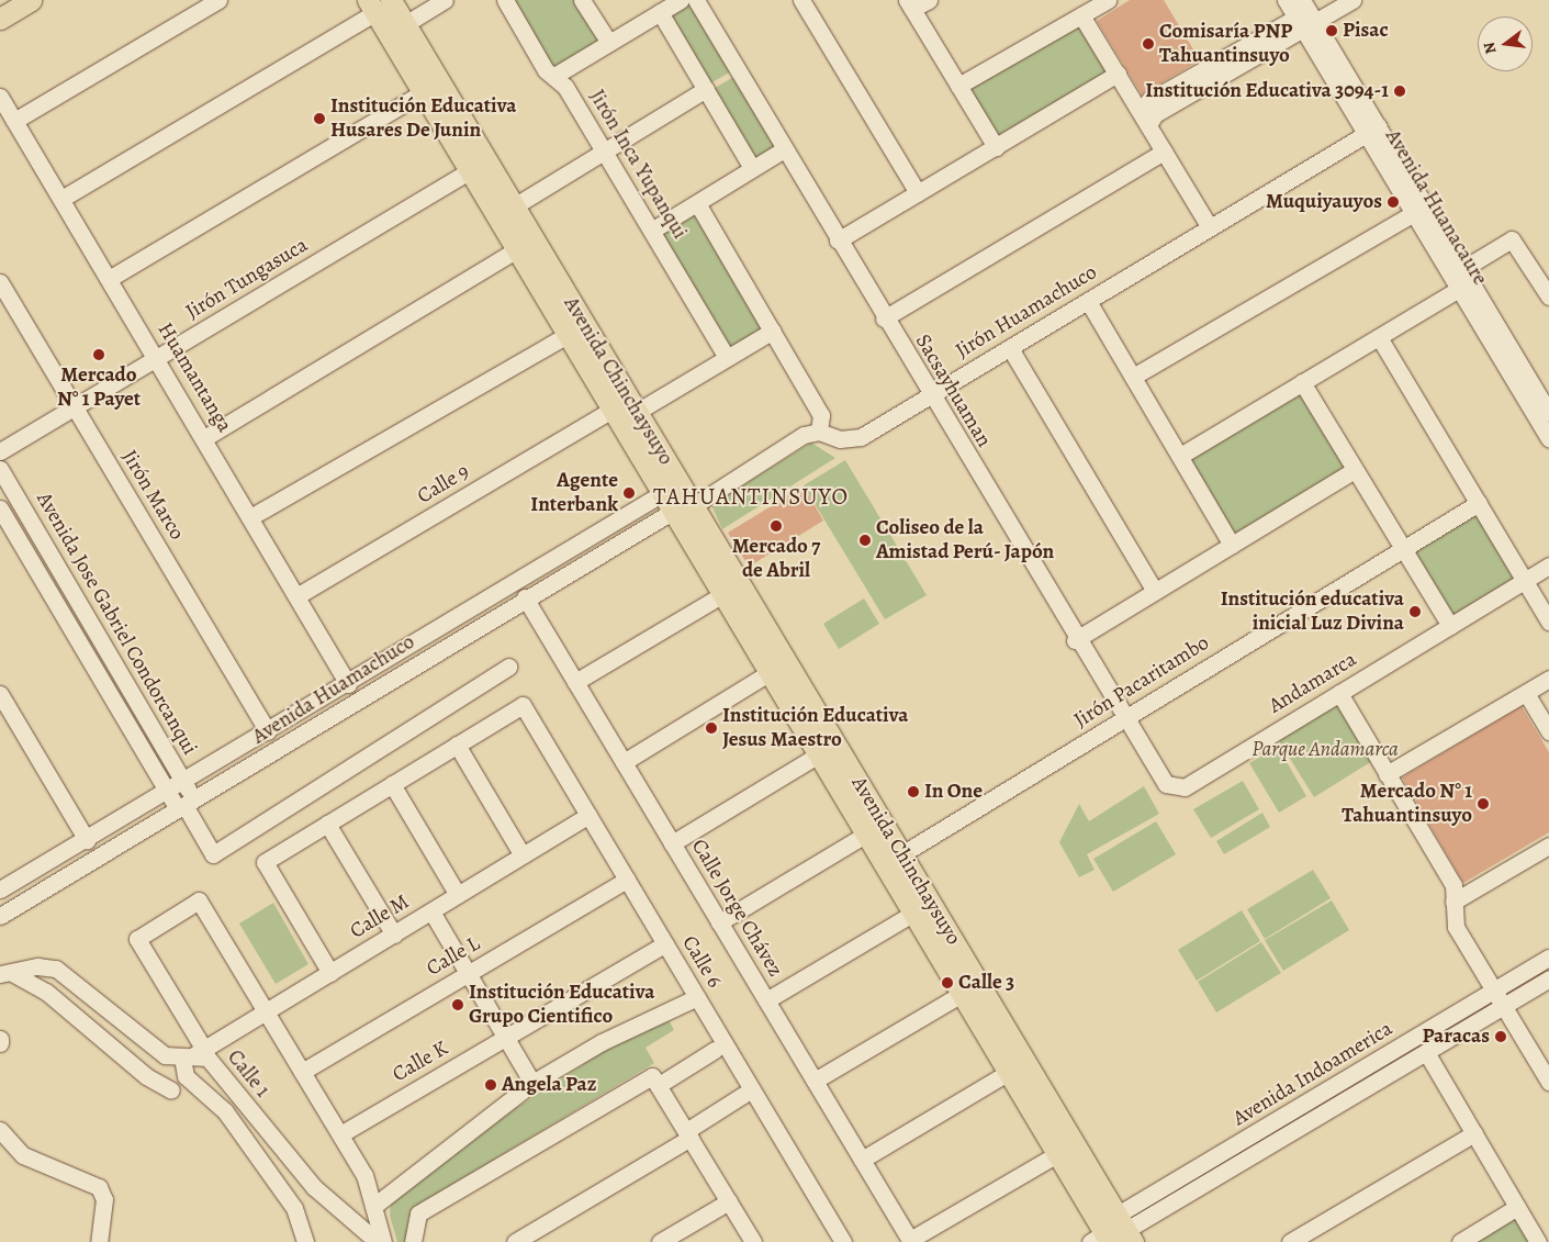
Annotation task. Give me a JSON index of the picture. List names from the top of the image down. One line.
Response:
{"streets":{"main road":["Avenida Chinchaysuyo"],"street":["Jirón Inca Yupanqui","Avenida Huanacaure","Jirón Tungasuca","Jirón Huamachuco","Huamantanga","Sacsayhuaman","Calle 9","Jirón Marco","Avenida Jose Gabriel Condorcanqui","Jirón Pacaritambo","Andamarca","Avenida Huamachuco","Calle Jorge Chávez","Calle M","Calle L","Calle 6","Calle K","Calle 1","Avenida Indoamerica"]},"crossings":[["Jirón Inca Yupanqui","Jirón Huamachuco"],["Avenida Huanacaure","Jirón Huamachuco"],["Jirón Tungasuca","Huamantanga"],["Jirón Tungasuca","Avenida Chinchaysuyo"],["Jirón Tungasuca","Jirón Marco"],["Jirón Huamachuco","Sacsayhuaman"],["Huamantanga","Calle 9"],["Huamantanga","Avenida Huamachuco"],["Avenida Chinchaysuyo","Calle 9"],["Avenida Chinchaysuyo","Jirón Pacaritambo"],["Avenida Chinchaysuyo","Avenida Huamachuco"],["Avenida Chinchaysuyo","Avenida Indoamerica"],["Sacsayhuaman","Jirón Pacaritambo"],["Sacsayhuaman","Andamarca"],["Jirón Marco","Avenida Huamachuco"],["Avenida Jose Gabriel Condorcanqui","Avenida Huamachuco"],["Avenida Huamachuco","Calle Jorge Chávez"],["Calle M","Calle 6"],["Calle M","Calle 1"],["Calle L","Calle 6"],["Calle 6","Calle K"]],"districts":["TAHUANTINSUYO"],"parks":["Parque Andamarca"],"places":["Pisac","Comisaría PNP Tahuantinsuyo","Institución Educativa 3094-1","Institución Educativa Husares De Junin","Muquiyauyos","Mercado N° 1 Payet","Agente Interbank","Mercado 7 de Abril","Coliseo de la Amistad Perú- Japón","Institución educativa inicial Luz Divina","Institución Educativa Jesus Maestro","In One","Mercado N° 1 Tahuantinsuyo","Calle 3","Institución Educativa Grupo Cientifico","Paracas","Angela Paz"],"north":"left"}
